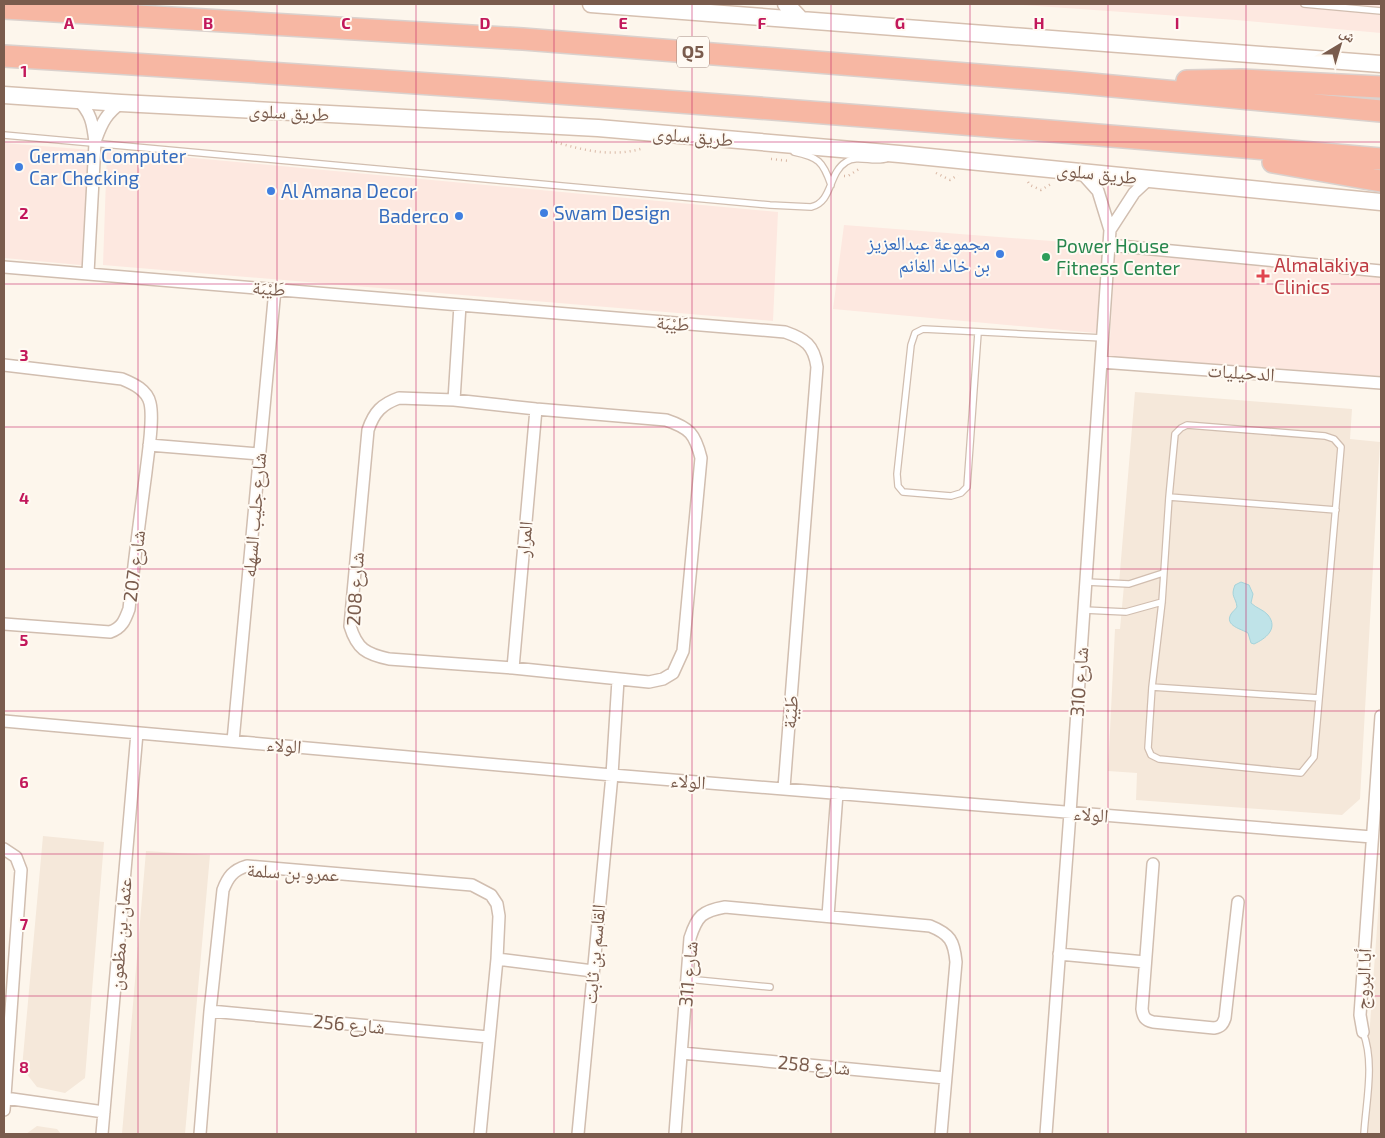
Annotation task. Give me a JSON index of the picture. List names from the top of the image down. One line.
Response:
{"streets":{"highway":["Q5","طريق سلوى"],"street":["طَيْبَة","الدحيليات","شارع جليب السهله","المرار","شارع 207","شارع 208","شارع 310","الولاء","عمرو بن سلمة","عثمان بن مظعون","القاسم بن ثابت","شارع 311","أبا البروج","شارع 256","شارع 258"]},"crossings":[["طريق سلوى","شارع 310"],["طَيْبَة","شارع جليب السهله"],["طَيْبَة","الولاء"],["الدحيليات","شارع 310"],["شارع جليب السهله","الولاء"],["المرار","شارع 208"],["شارع 310","الولاء"],["الولاء","عثمان بن مظعون"],["الولاء","القاسم بن ثابت"],["الولاء","أبا البروج"],["عمرو بن سلمة","شارع 256"],["شارع 311","شارع 258"]],"places":{"other":["German Computer Car Checking","Al Amana Decor","Swam Design","Baderco","مجموعة عبدالعزيز بن خالد الغانم","Power House Fitness Center"],"health":["Almalakiya Clinics"]},"north":"top right","grid":{"columns":["A","B","C","D","E","F","G","H","I"],"rows":["1","2","3","4","5","6","7","8"]}}
